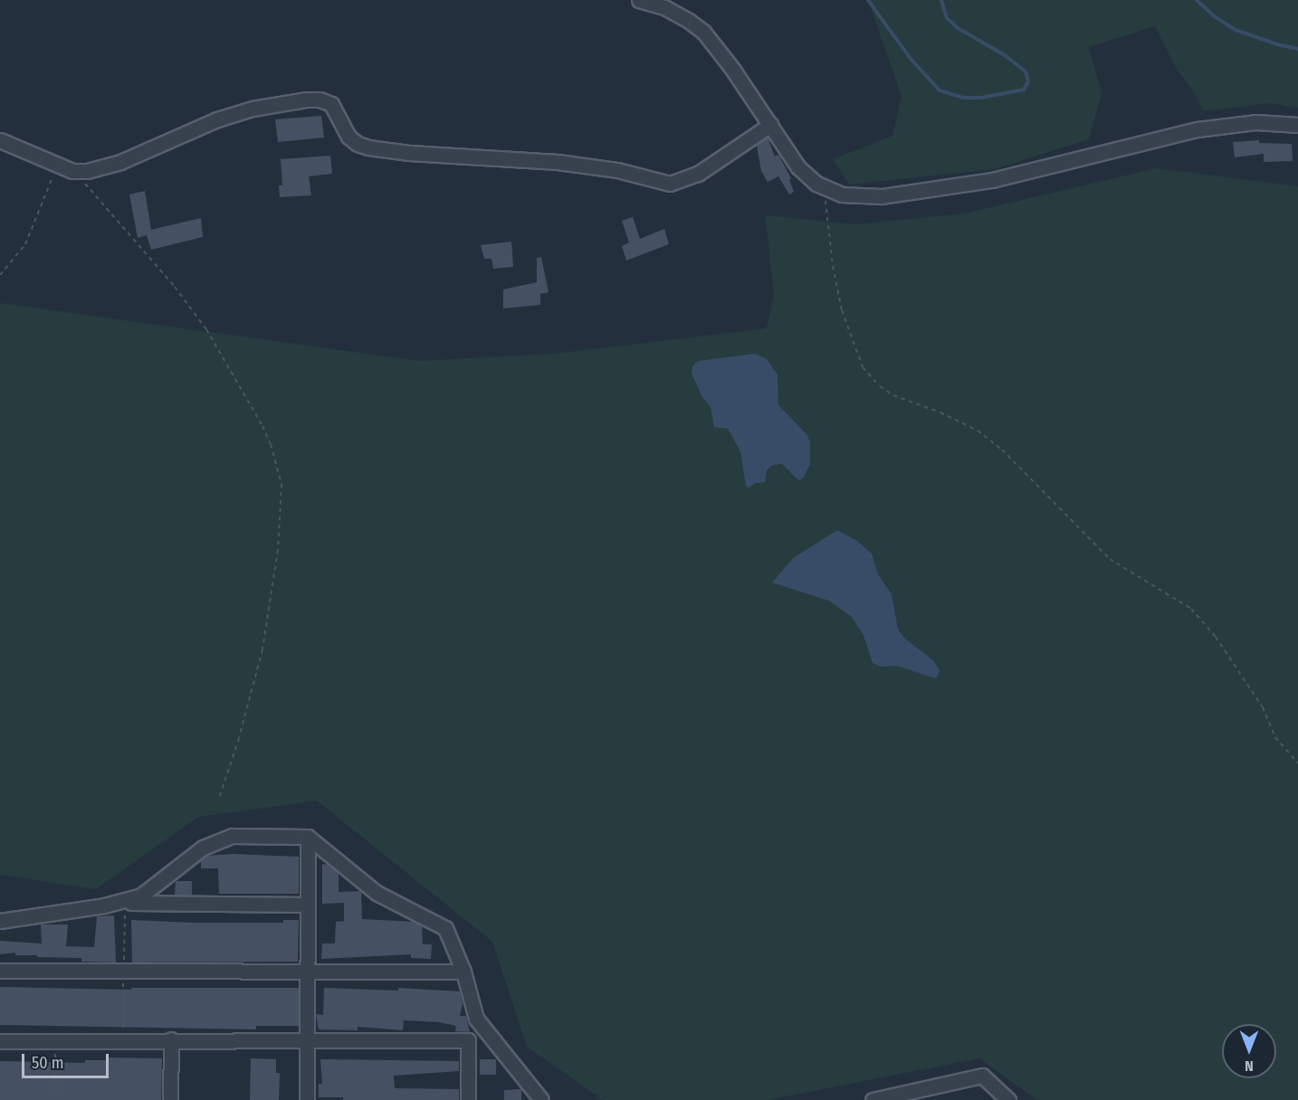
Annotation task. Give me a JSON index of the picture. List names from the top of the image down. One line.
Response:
{"scale_bar":"50 m","north":"bottom"}
